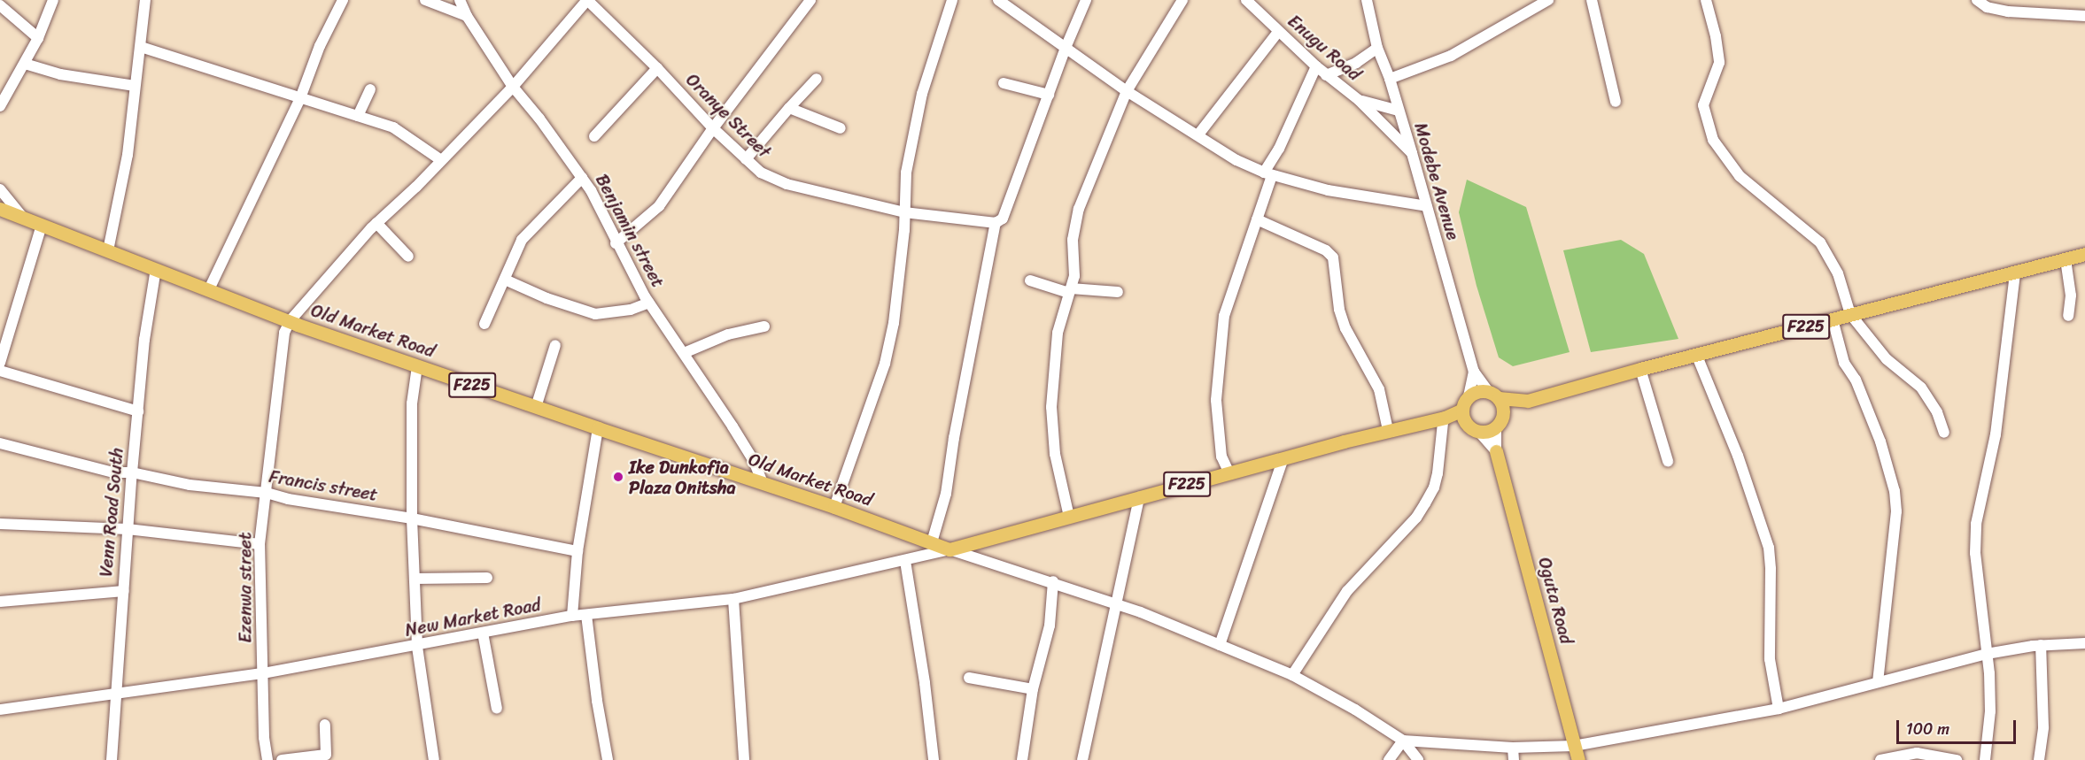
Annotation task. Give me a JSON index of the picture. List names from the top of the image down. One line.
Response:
{"streets":{"main road":["F225","Old Market Road","Oguta Road"],"street":["Enugu Road","Oranye Street","Modebe Avenue","Benjamin street","Francis street","Venn Road South","Ezenwa street","New Market Road"]},"crossings":[["Benjamin street","Old Market Road"],["F225","Old Market Road"],["F225","New Market Road"],["Old Market Road","Venn Road South"],["Old Market Road","Ezenwa street"],["Old Market Road","New Market Road"],["Francis street","Venn Road South"],["Francis street","Ezenwa street"],["Venn Road South","New Market Road"],["Ezenwa street","New Market Road"]],"places":["Ike Dunkofia Plaza Onitsha"],"scale_bar":"100 m"}
